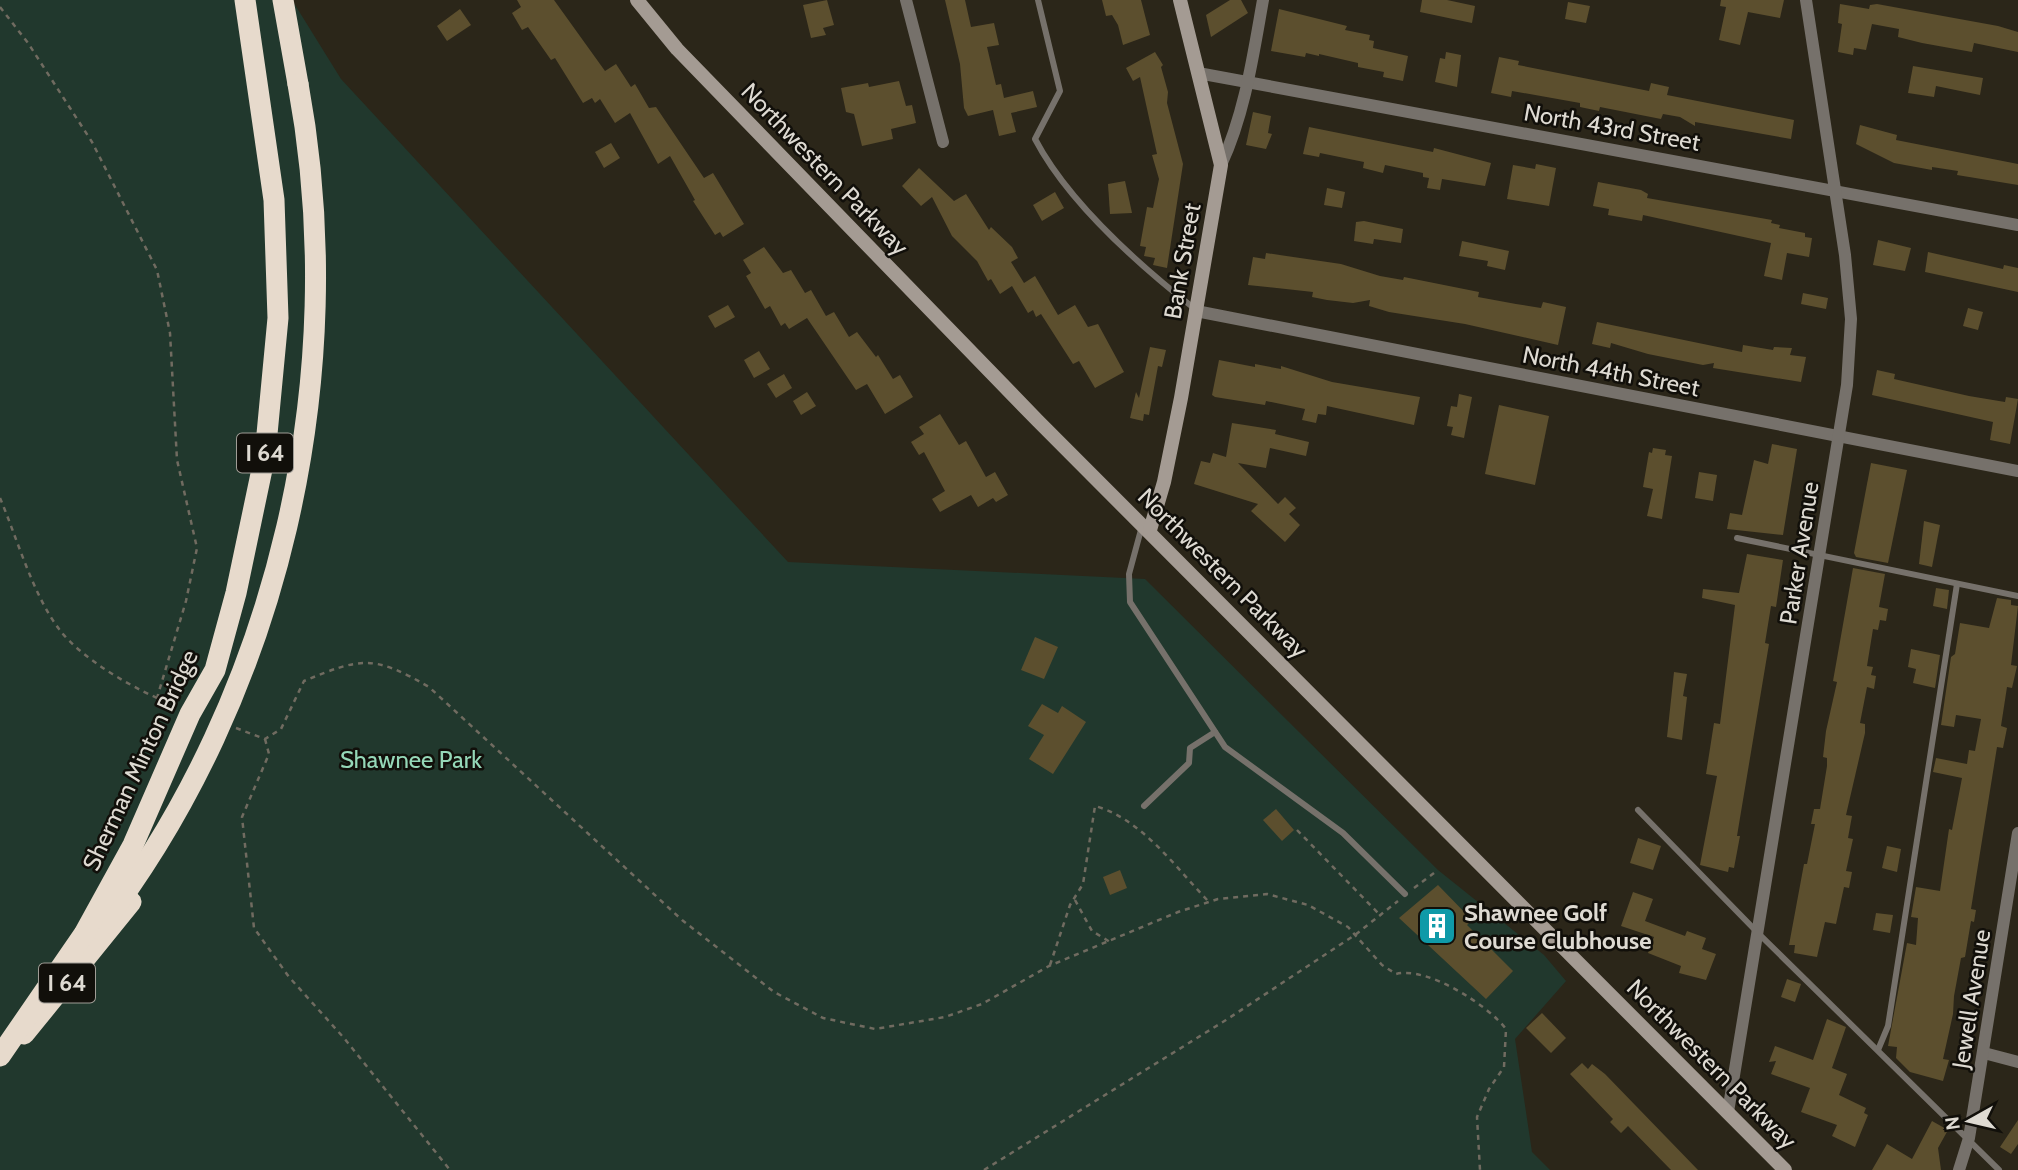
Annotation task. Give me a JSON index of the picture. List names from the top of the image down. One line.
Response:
{"streets":{"highway":["I 64","Sherman Minton Bridge"],"street":["North 43rd Street","Northwestern Parkway","Bank Street","North 44th Street","Parker Avenue","Jewell Avenue"]},"crossings":[["North 43rd Street","Bank Street"],["North 43rd Street","Parker Avenue"],["Northwestern Parkway","Bank Street"],["Northwestern Parkway","Parker Avenue"],["Bank Street","North 44th Street"],["North 44th Street","Parker Avenue"]],"parks":["Shawnee Park"],"places":{"building":["Shawnee Golf Course Clubhouse"]},"north":"left"}
